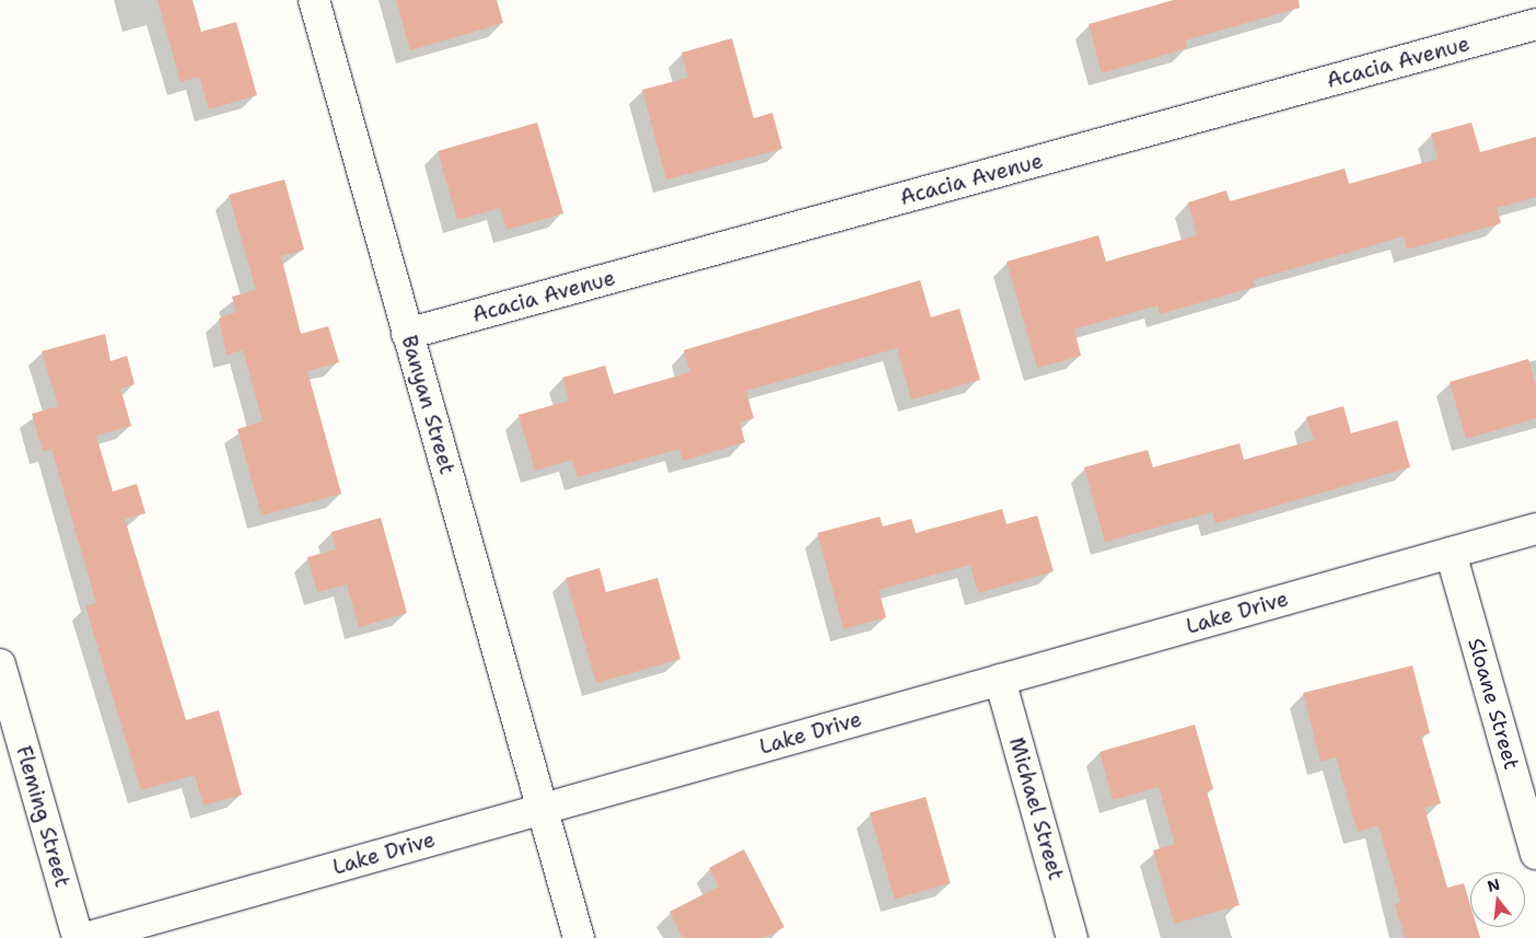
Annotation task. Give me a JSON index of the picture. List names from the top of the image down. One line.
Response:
{"streets":{"street":["Acacia Avenue","Banyan Street","Lake Drive","Sloane Street","Michael Street","Fleming Street"]},"crossings":[["Acacia Avenue","Banyan Street"],["Banyan Street","Lake Drive"],["Lake Drive","Sloane Street"],["Lake Drive","Michael Street"]],"north":"top"}
